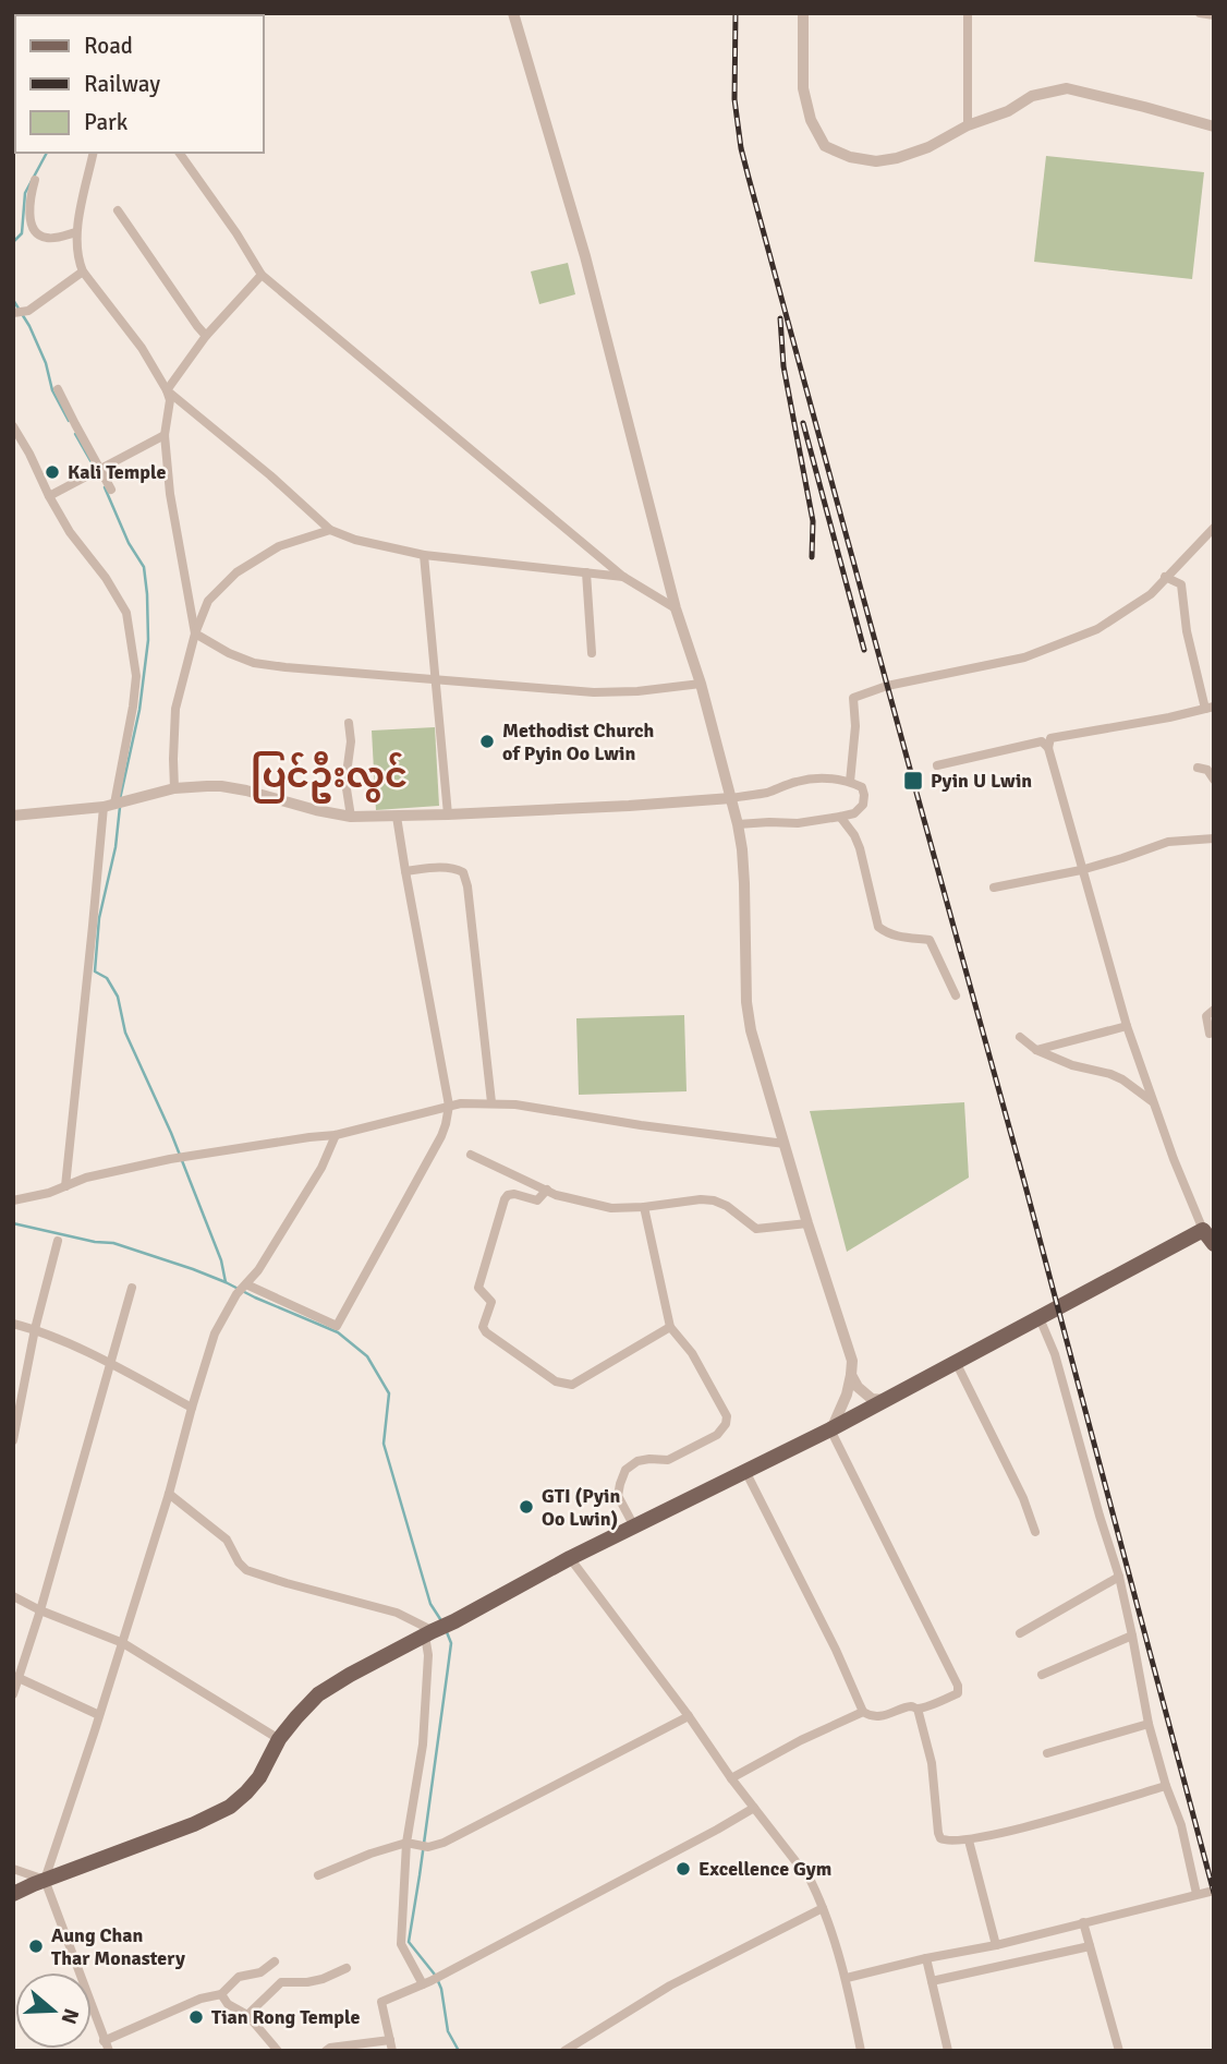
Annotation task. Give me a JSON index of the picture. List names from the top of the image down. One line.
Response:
{"districts":["ပြင်ဦးလွင်"],"places":{"other":["Kali Temple","Methodist Church of Pyin Oo Lwin","GTI (Pyin Oo Lwin)","Excellence Gym","Aung Chan Thar Monastery","Tian Rong Temple"],"transit":["Pyin U Lwin"]},"legend":["Road","Railway","Park"],"north":"right"}
